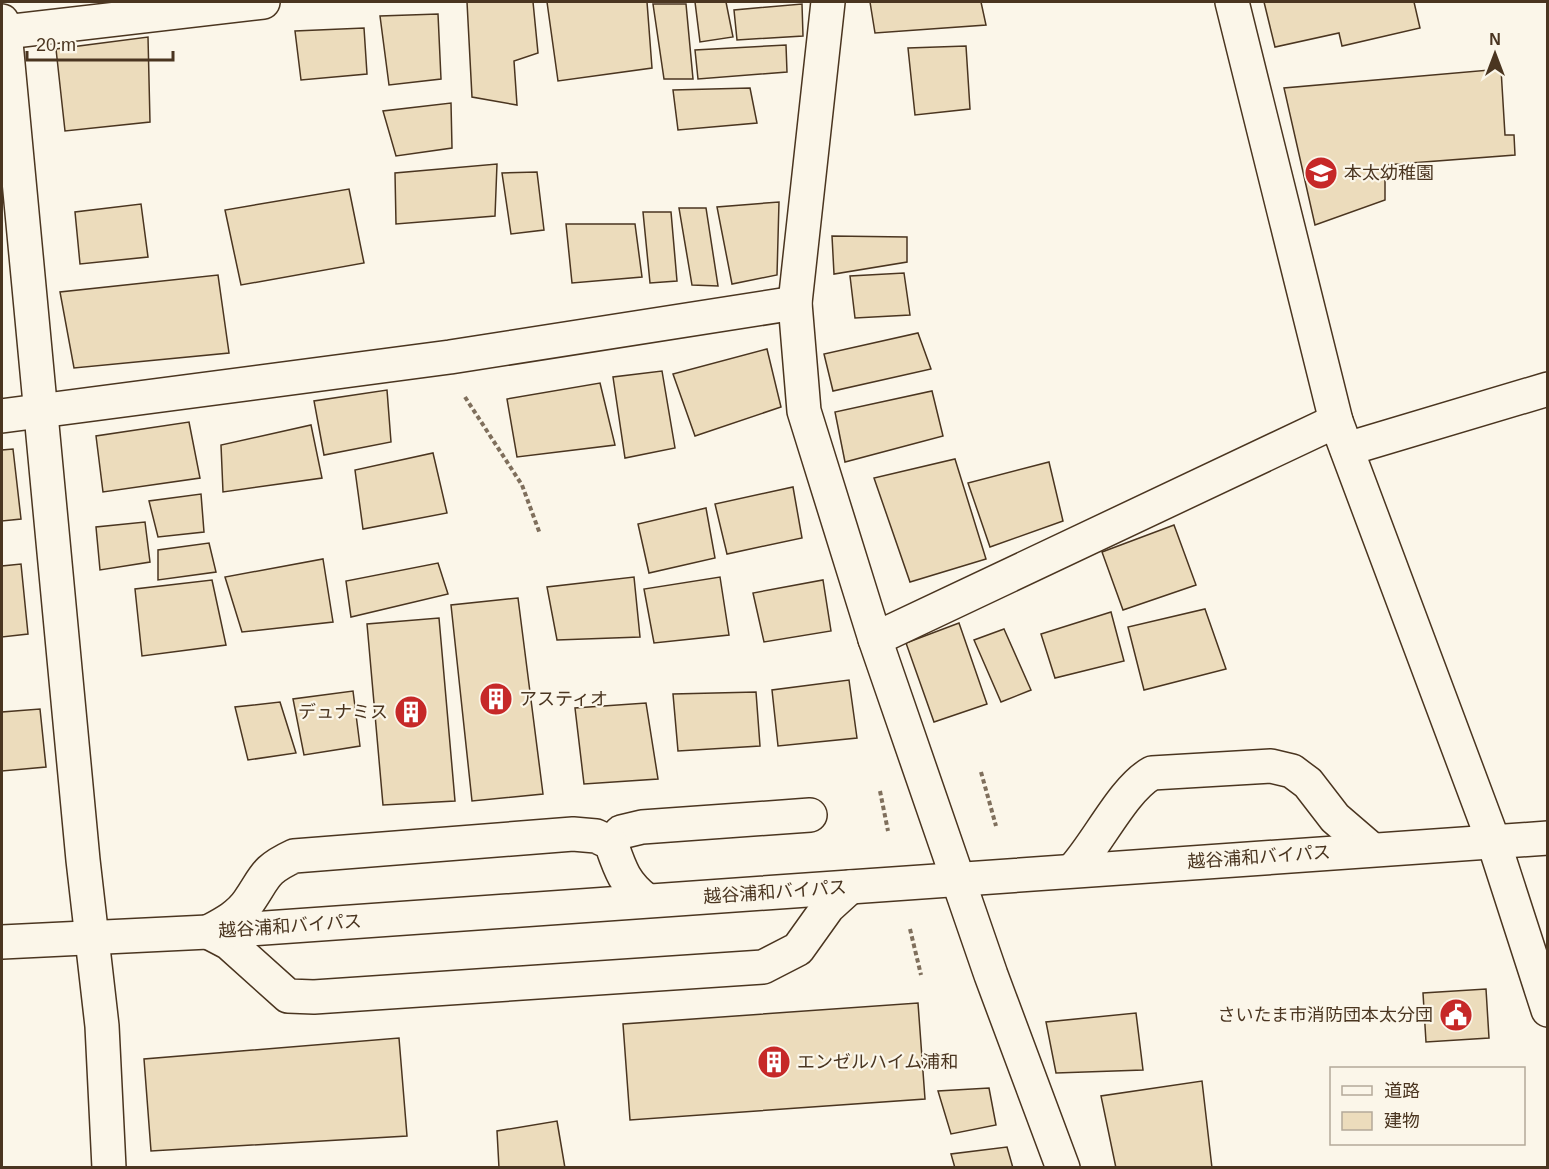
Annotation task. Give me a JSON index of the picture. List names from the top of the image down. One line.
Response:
{"streets":{"main road":["越谷浦和バイパス"]},"places":{"school or university":["本太幼稚園"],"building":["アスティオ","デュナミス","エンゼルハイム浦和"],"public building":["さいたま市消防団本太分団"]},"legend":["道路","建物"],"scale_bar":"20 m","north":"top"}
